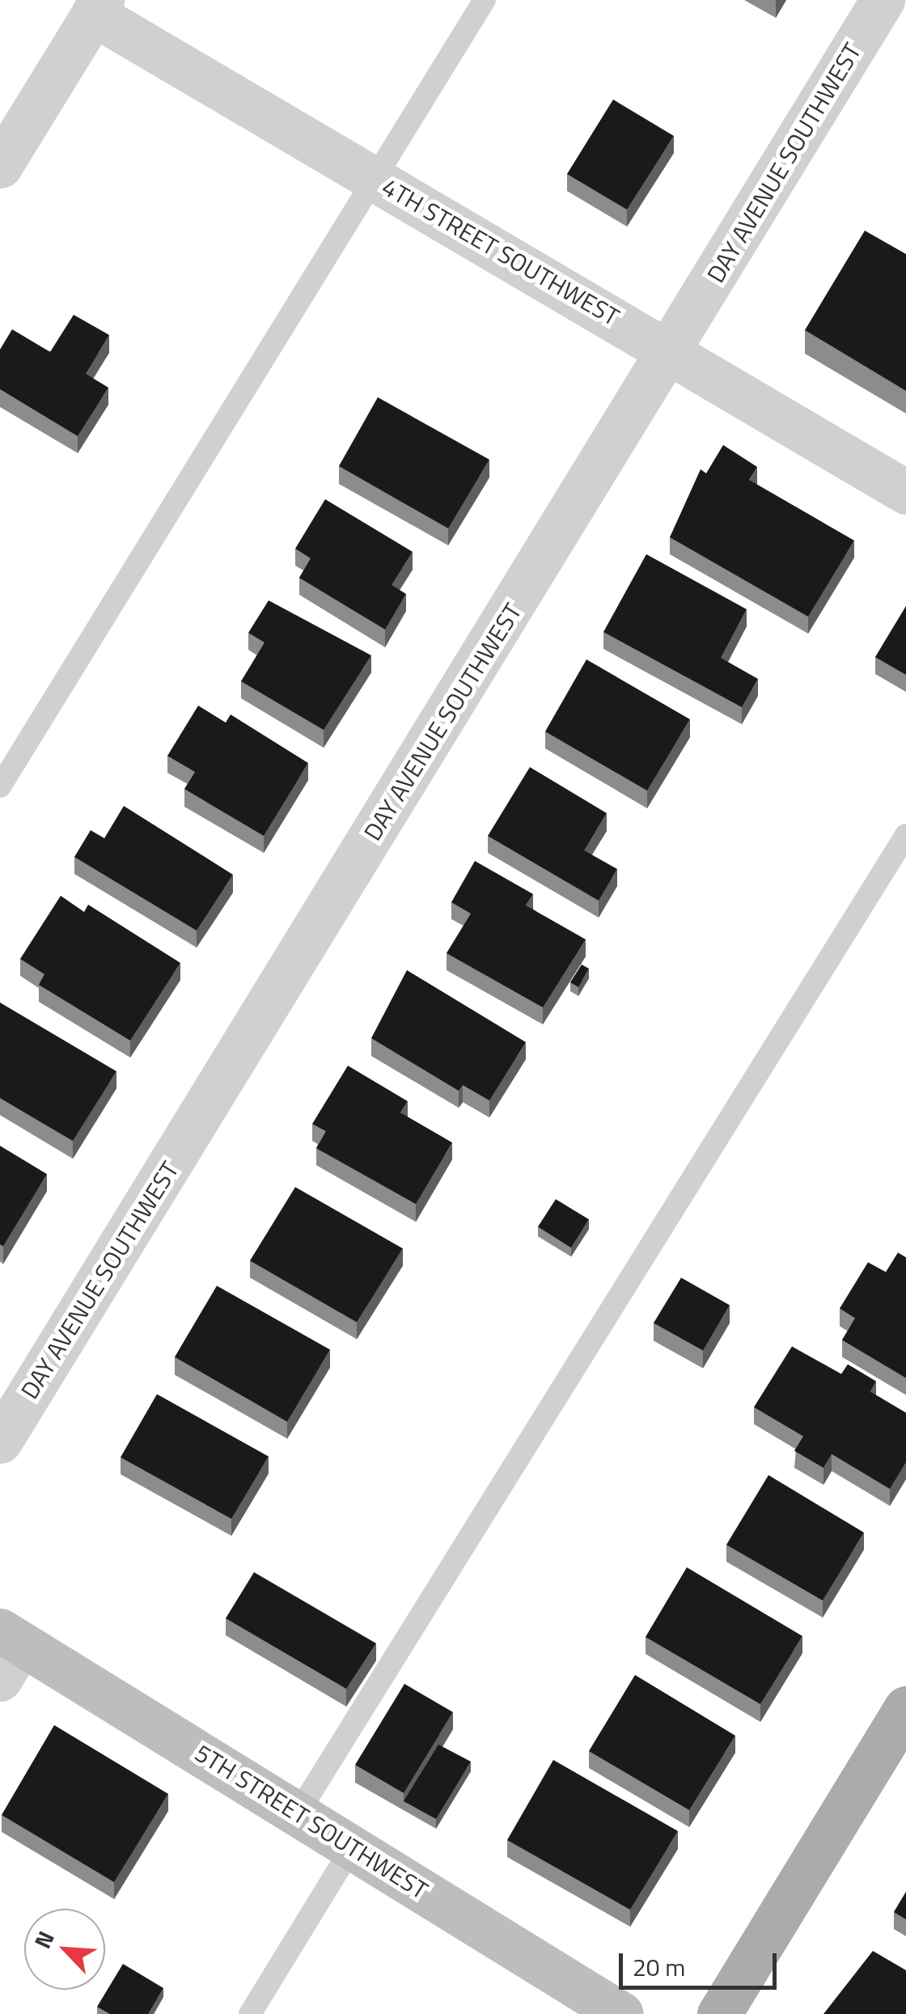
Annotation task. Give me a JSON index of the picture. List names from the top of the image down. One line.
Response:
{"streets":{"street":["DAY AVENUE SOUTHWEST","4TH STREET SOUTHWEST","5TH STREET SOUTHWEST"]},"crossings":[["DAY AVENUE SOUTHWEST","4TH STREET SOUTHWEST"]],"scale_bar":"20 m","north":"top left"}
